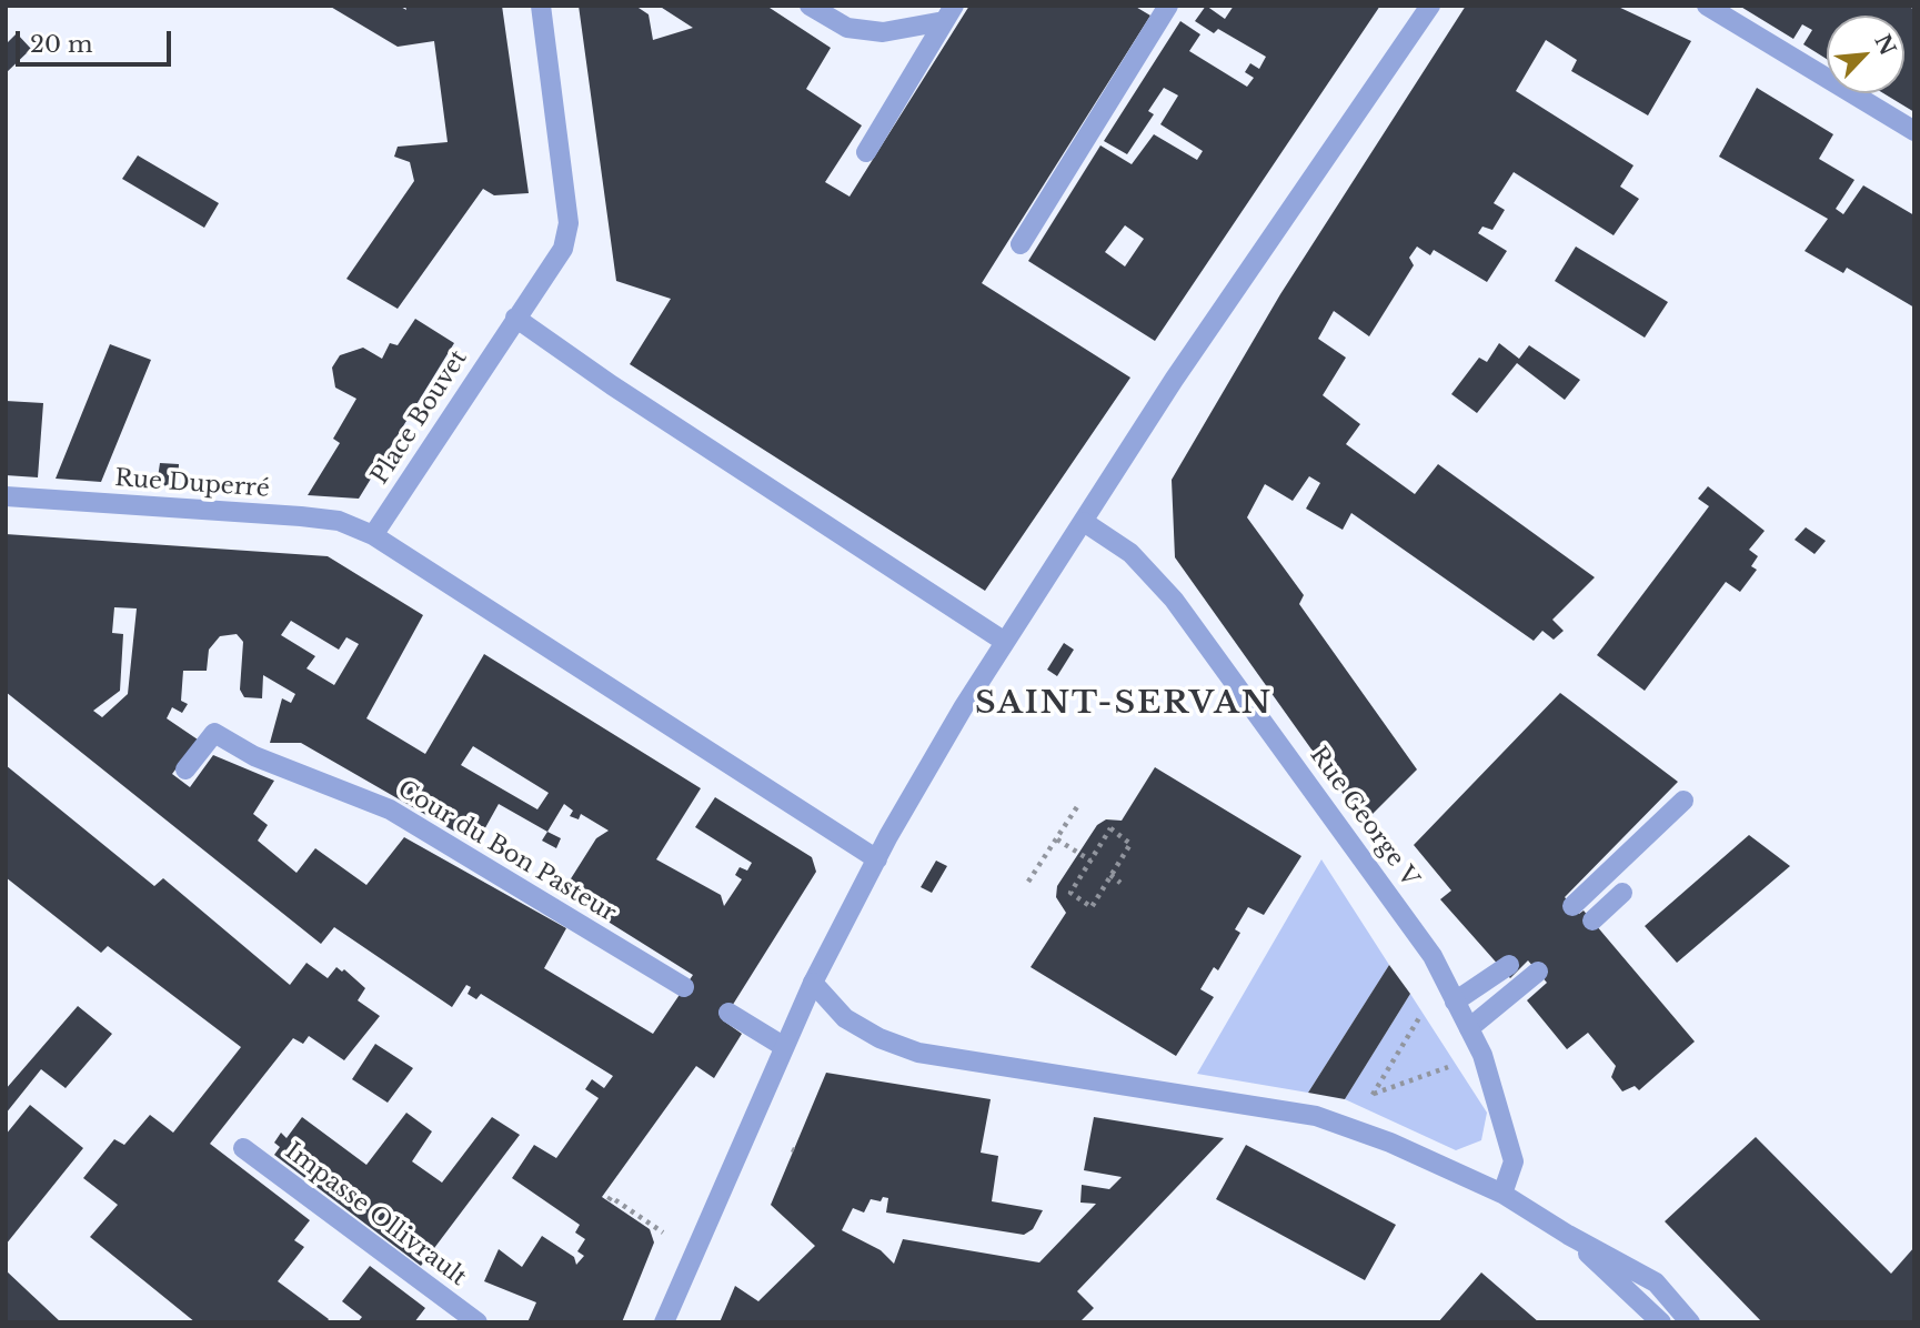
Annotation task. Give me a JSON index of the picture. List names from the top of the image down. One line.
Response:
{"streets":{"street":["Place Bouvet","Rue Duperré","Rue George V","Cour du Bon Pasteur","Impasse Ollivrault"]},"crossings":[["Place Bouvet","Rue Duperré"]],"districts":["SAINT-SERVAN"],"scale_bar":"20 m","north":"top right"}
